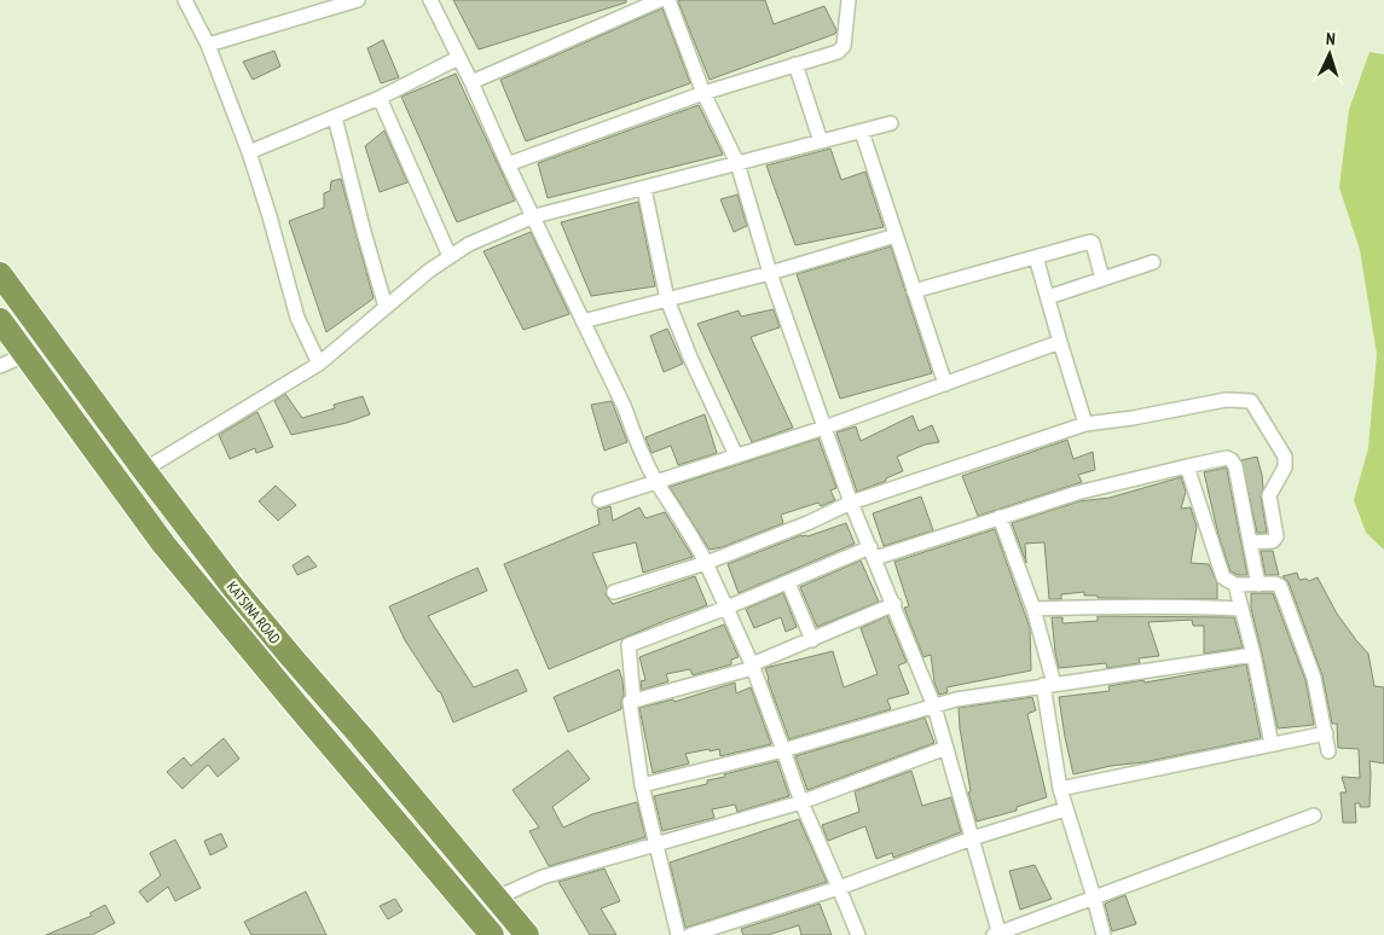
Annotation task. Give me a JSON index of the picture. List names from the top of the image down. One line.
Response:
{"streets":{"highway":["KATSINA ROAD"]},"north":"top"}
